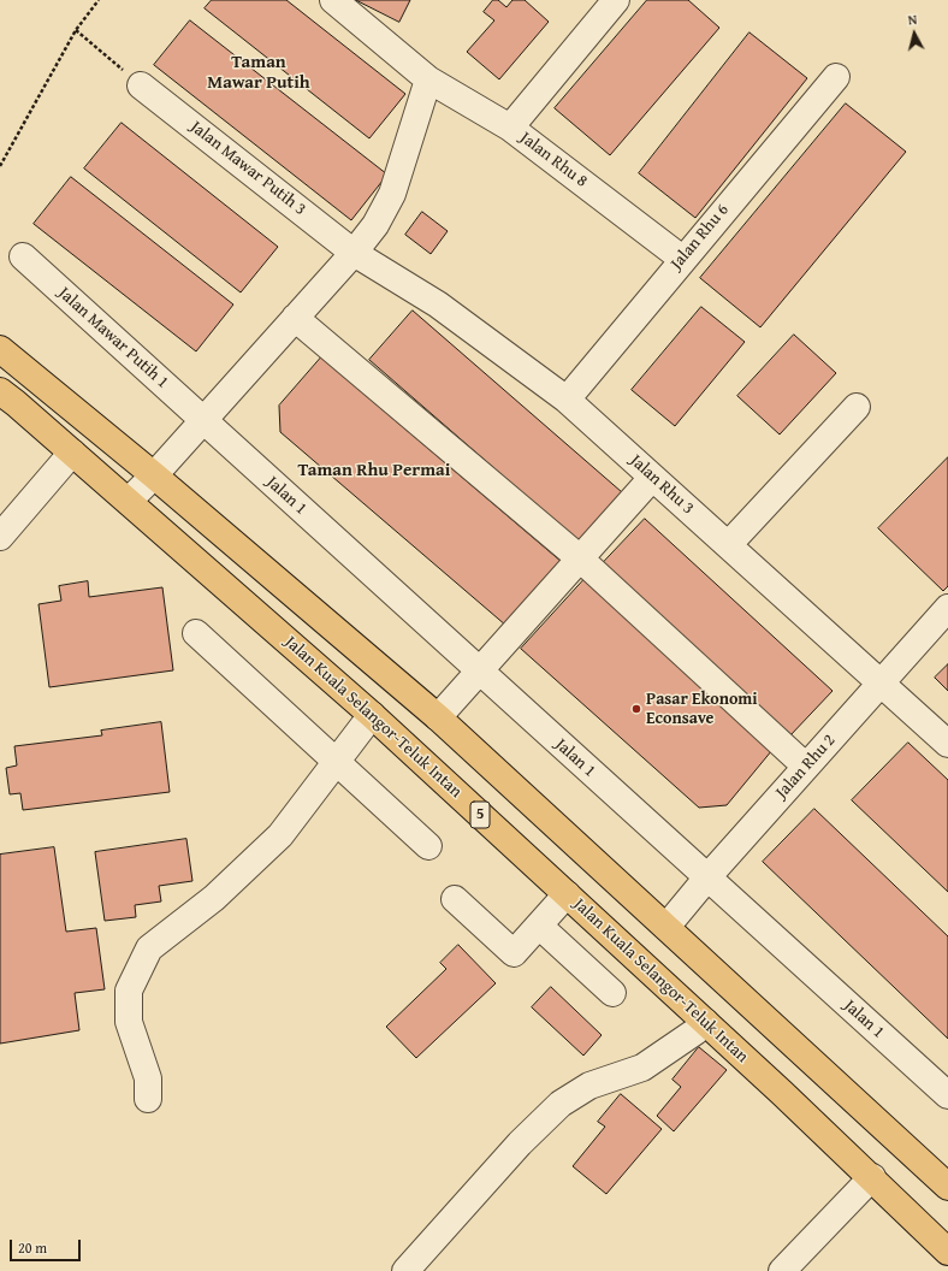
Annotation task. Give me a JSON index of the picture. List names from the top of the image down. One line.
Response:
{"streets":{"highway":["Jalan Kuala Selangor-Teluk Intan","5"],"street":["Jalan Rhu 8","Jalan Mawar Putih 3","Jalan Rhu 6","Jalan Mawar Putih 1","Jalan Rhu 3","Jalan 1","Jalan Rhu 2"]},"crossings":[["Jalan Rhu 8","Jalan Rhu 6"],["Jalan Mawar Putih 3","Jalan Rhu 3"],["Jalan Rhu 6","Jalan Rhu 3"],["Jalan Mawar Putih 1","Jalan 1"],["Jalan Rhu 3","Jalan Rhu 2"],["Jalan 1","Jalan Rhu 2"]],"districts":["Taman Mawar Putih","Taman Rhu Permai"],"places":["Pasar Ekonomi Econsave"],"scale_bar":"20 m","north":"top"}
